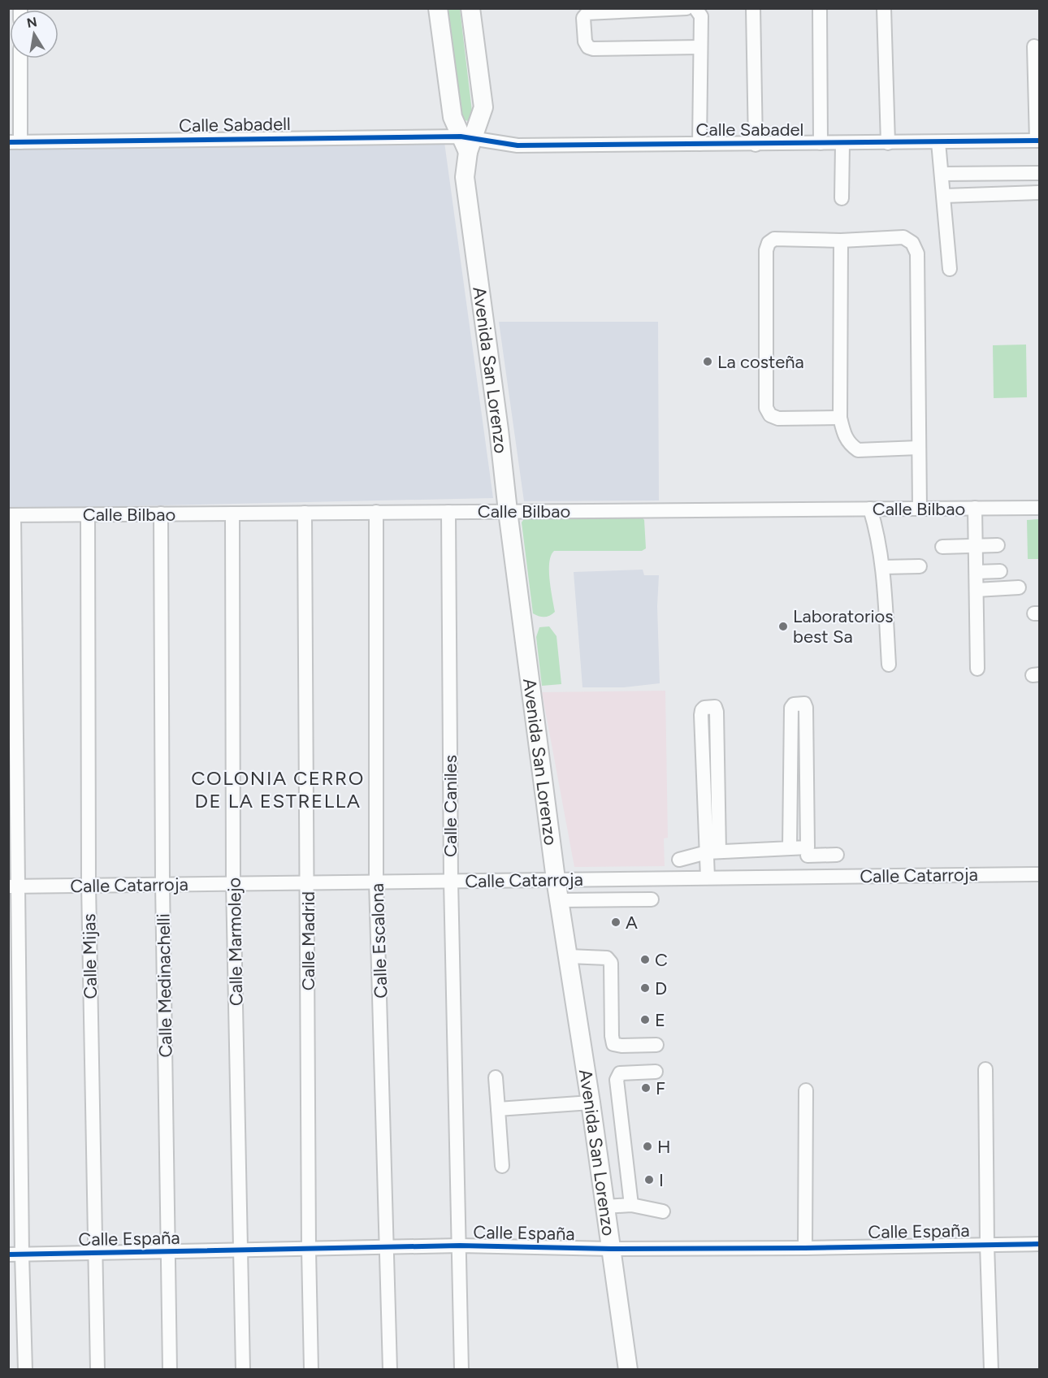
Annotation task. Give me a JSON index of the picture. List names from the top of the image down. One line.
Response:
{"streets":{"main road":["Avenida San Lorenzo"],"street":["Calle Sabadell","Calle Sabadel","Calle Bilbao","Calle Caniles","Calle Catarroja","Calle Madrid","Calle Escalona","Calle Marmolejo","Calle Mijas","Calle Medinachelli","Calle España"]},"crossings":[["Calle Sabadell","Calle Sabadel"],["Calle Sabadell","Avenida San Lorenzo"],["Calle Sabadel","Avenida San Lorenzo"],["Avenida San Lorenzo","Calle Bilbao"],["Avenida San Lorenzo","Calle Catarroja"],["Avenida San Lorenzo","Calle España"],["Calle Bilbao","Calle Caniles"],["Calle Bilbao","Calle Madrid"],["Calle Bilbao","Calle Escalona"],["Calle Bilbao","Calle Marmolejo"],["Calle Bilbao","Calle Mijas"],["Calle Bilbao","Calle Medinachelli"],["Calle Caniles","Calle Catarroja"],["Calle Caniles","Calle España"],["Calle Catarroja","Calle Madrid"],["Calle Catarroja","Calle Escalona"],["Calle Catarroja","Calle Marmolejo"],["Calle Catarroja","Calle Mijas"],["Calle Catarroja","Calle Medinachelli"],["Calle Madrid","Calle España"],["Calle Escalona","Calle España"],["Calle Marmolejo","Calle España"],["Calle Mijas","Calle España"],["Calle Medinachelli","Calle España"]],"districts":["COLONIA CERRO DE LA ESTRELLA"],"places":["La costeña","Laboratorios best Sa","A","C","D","E","F","H","I"],"north":"top"}
